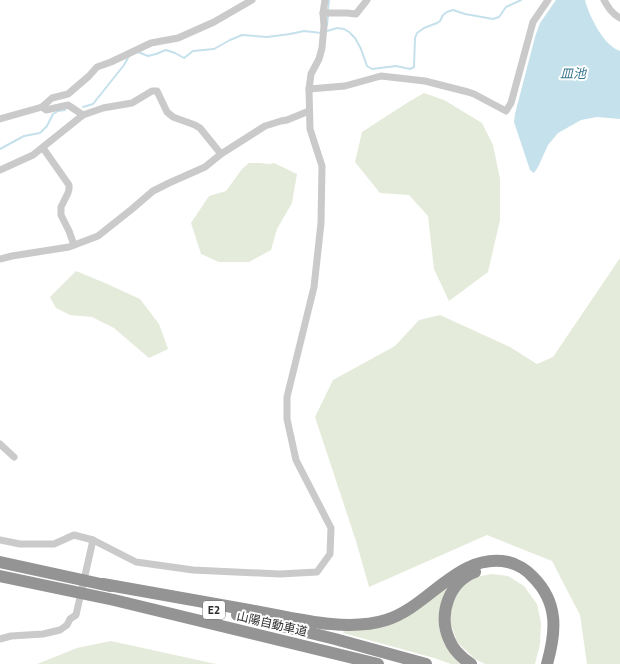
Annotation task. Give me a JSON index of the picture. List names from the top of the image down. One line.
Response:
{"streets":{"highway":["E2","山陽自動車道"]},"water":["皿池"]}
